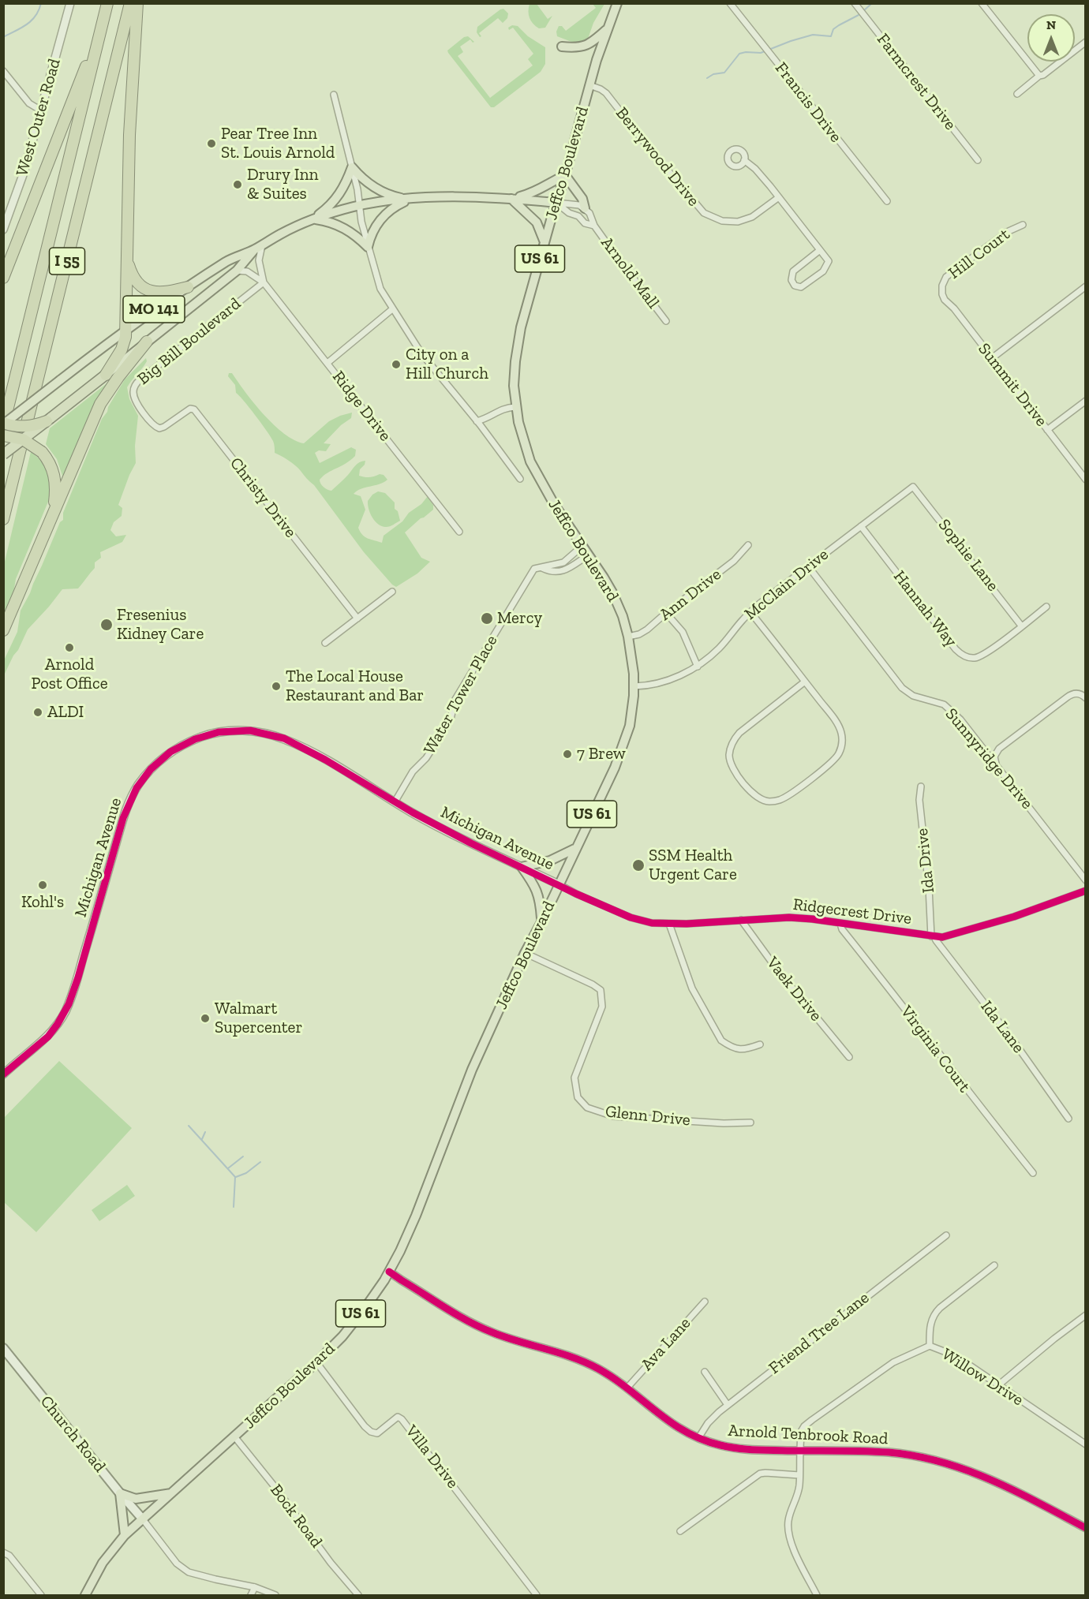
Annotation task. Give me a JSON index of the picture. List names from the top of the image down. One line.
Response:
{"streets":{"highway":["I 55","MO 141"],"main road":["Jeffco Boulevard","US 61","Church Road"],"street":["Farmcrest Drive","Francis Drive","West Outer Road","Berrywood Drive","Hill Court","Arnold Mall","Big Bill Boulevard","Summit Drive","Ridge Drive","Christy Drive","Sophie Lane","McClain Drive","Ann Drive","Hannah Way","Water Tower Place","Sunnyridge Drive","Michigan Avenue","Ida Drive","Ridgecrest Drive","Vaek Drive","Ida Lane","Virginia Court","Glenn Drive","Friend Tree Lane","Ava Lane","Willow Drive","Arnold Tenbrook Road","Villa Drive","Bock Road"]},"crossings":[["Berrywood Drive","Jeffco Boulevard"],["Jeffco Boulevard","Arnold Mall"],["Jeffco Boulevard","MO 141"],["Jeffco Boulevard","McClain Drive"],["Jeffco Boulevard","Ann Drive"],["Jeffco Boulevard","Water Tower Place"],["Jeffco Boulevard","Michigan Avenue"],["Jeffco Boulevard","Ridgecrest Drive"],["Jeffco Boulevard","Glenn Drive"],["Jeffco Boulevard","Church Road"],["Jeffco Boulevard","Arnold Tenbrook Road"],["Jeffco Boulevard","Villa Drive"],["Jeffco Boulevard","Bock Road"],["Hill Court","Summit Drive"],["I 55","MO 141"],["Arnold Mall","MO 141"],["MO 141","Ridge Drive"],["Big Bill Boulevard","Ridge Drive"],["Big Bill Boulevard","Christy Drive"],["Sophie Lane","McClain Drive"],["Sophie Lane","Hannah Way"],["McClain Drive","Hannah Way"],["McClain Drive","Sunnyridge Drive"],["Water Tower Place","Michigan Avenue"],["Michigan Avenue","Ridgecrest Drive"],["Ida Drive","Ridgecrest Drive"],["Ida Drive","Ida Lane"],["Ridgecrest Drive","Vaek Drive"],["Ridgecrest Drive","Ida Lane"],["Ridgecrest Drive","Virginia Court"],["Friend Tree Lane","Arnold Tenbrook Road"],["Ava Lane","Arnold Tenbrook Road"],["Willow Drive","Arnold Tenbrook Road"]],"places":["Pear Tree Inn St. Louis Arnold","Drury Inn & Suites","City on a Hill Church","Mercy","Fresenius Kidney Care","Arnold Post Office","The Local House Restaurant and Bar","ALDI","7 Brew","SSM Health Urgent Care","Kohl's","Walmart Supercenter"],"north":"top"}
